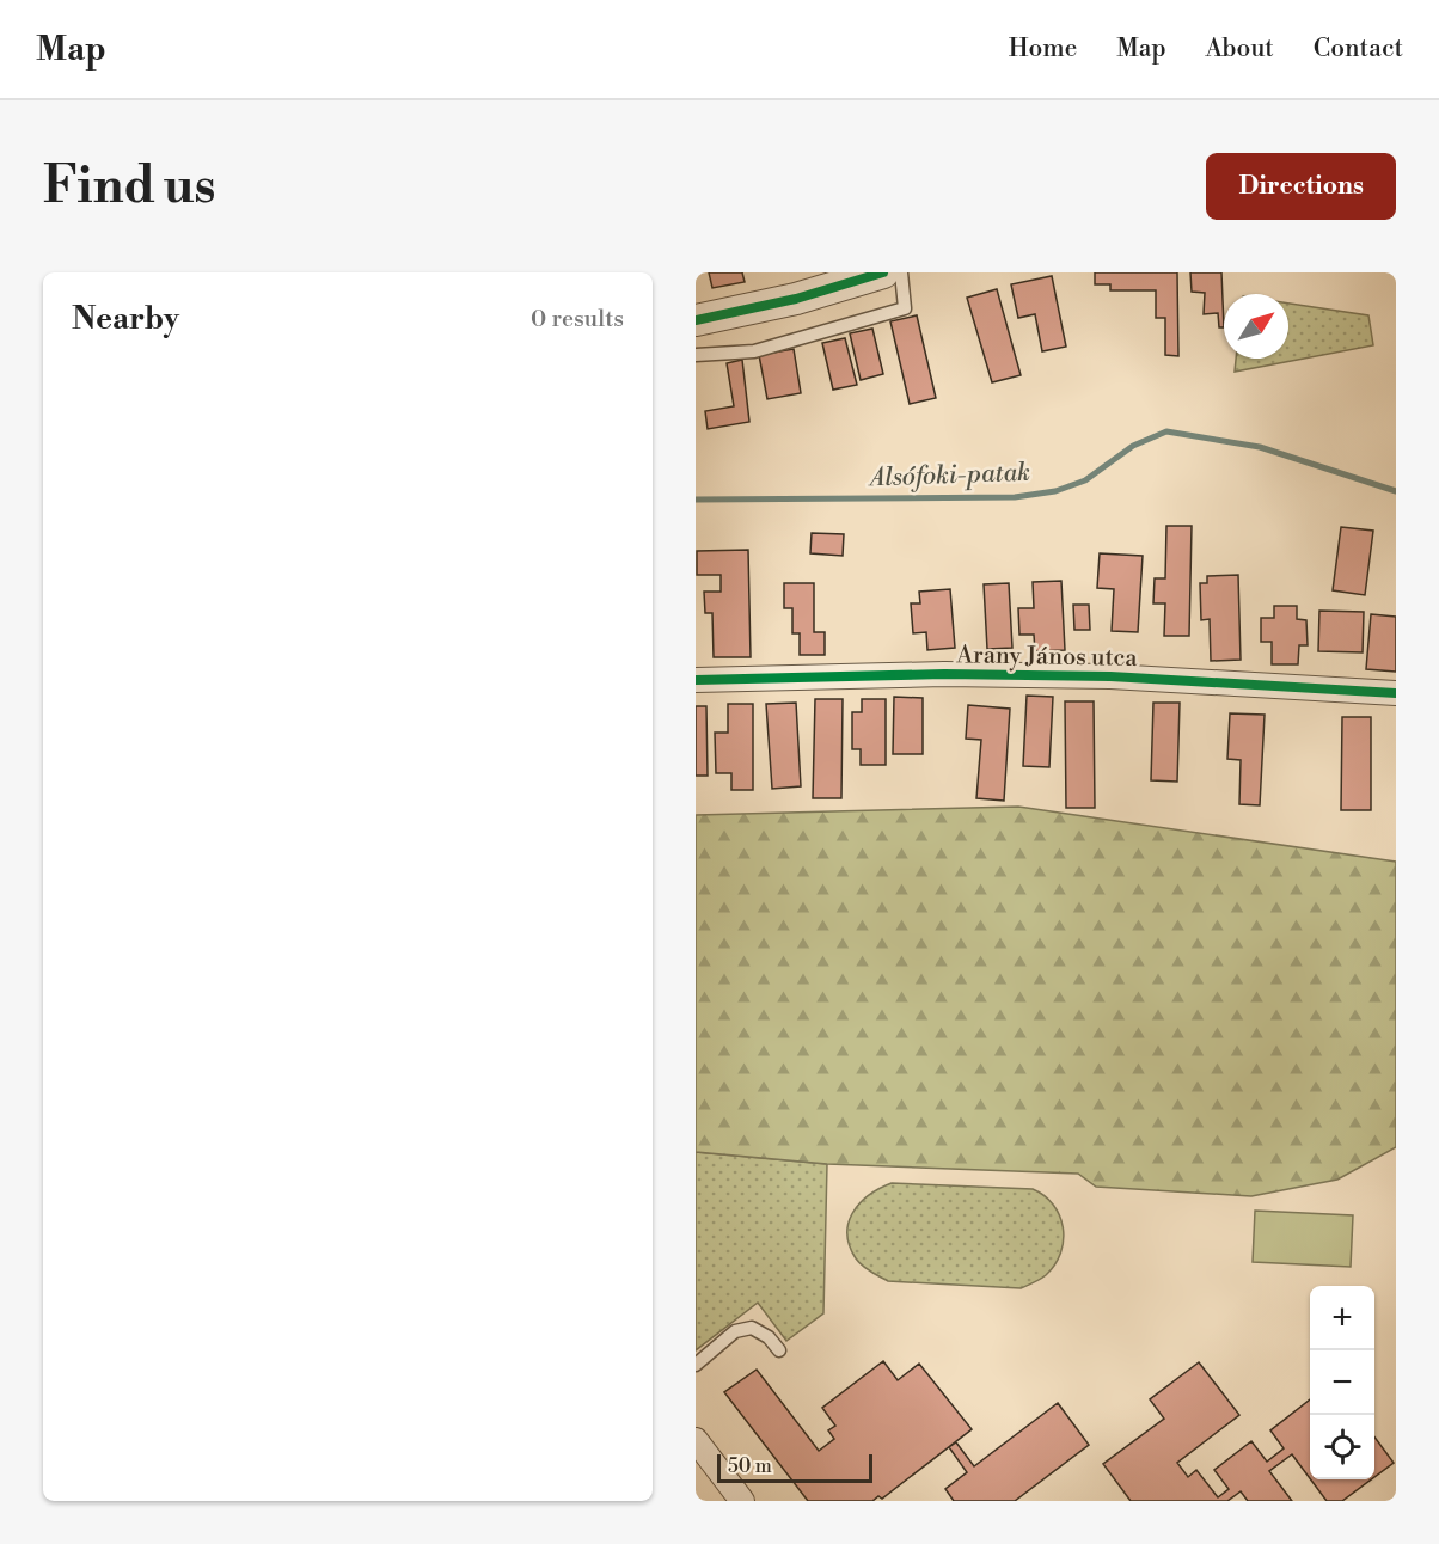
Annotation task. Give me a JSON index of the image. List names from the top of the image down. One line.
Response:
{"streets":{"street":["Arany János utca"]},"water":["Alsófoki-patak"],"scale_bar":"50 m","north":"top right","page":{"header":"Map","nav":["Home","Map","About","Contact"],"buttons":"Directions","title":"Find us","heading":["Nearby","0 results"],"map_buttons":["+","−"],"scale":"50 m"}}
